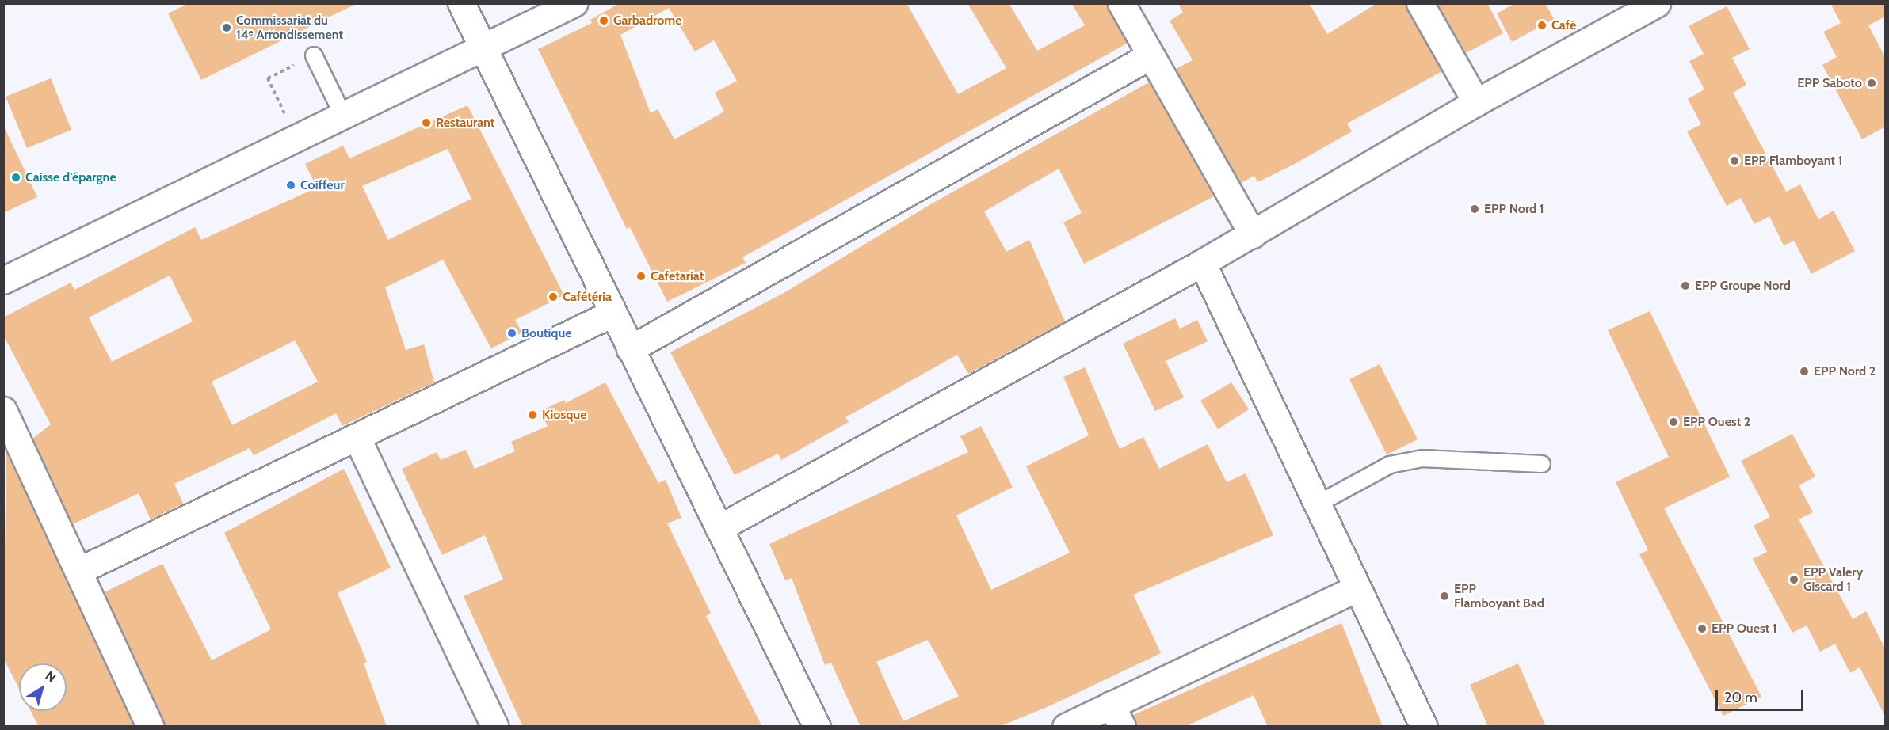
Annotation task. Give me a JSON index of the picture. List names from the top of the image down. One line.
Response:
{"places":["Garbadrome","Café","Commissariat du 14ᵉ Arrondissement","EPP Saboto","Restaurant","EPP Flamboyant 1","Caisse d’épargne","Coiffeur","EPP Nord 1","Cafetariat","EPP Groupe Nord","Cafétéria","Boutique","EPP Nord 2","Kiosque","EPP Ouest 2","EPP Valery Giscard 1","EPP Flamboyant Bad","EPP Ouest 1"],"scale_bar":"20 m","north":"top right"}
